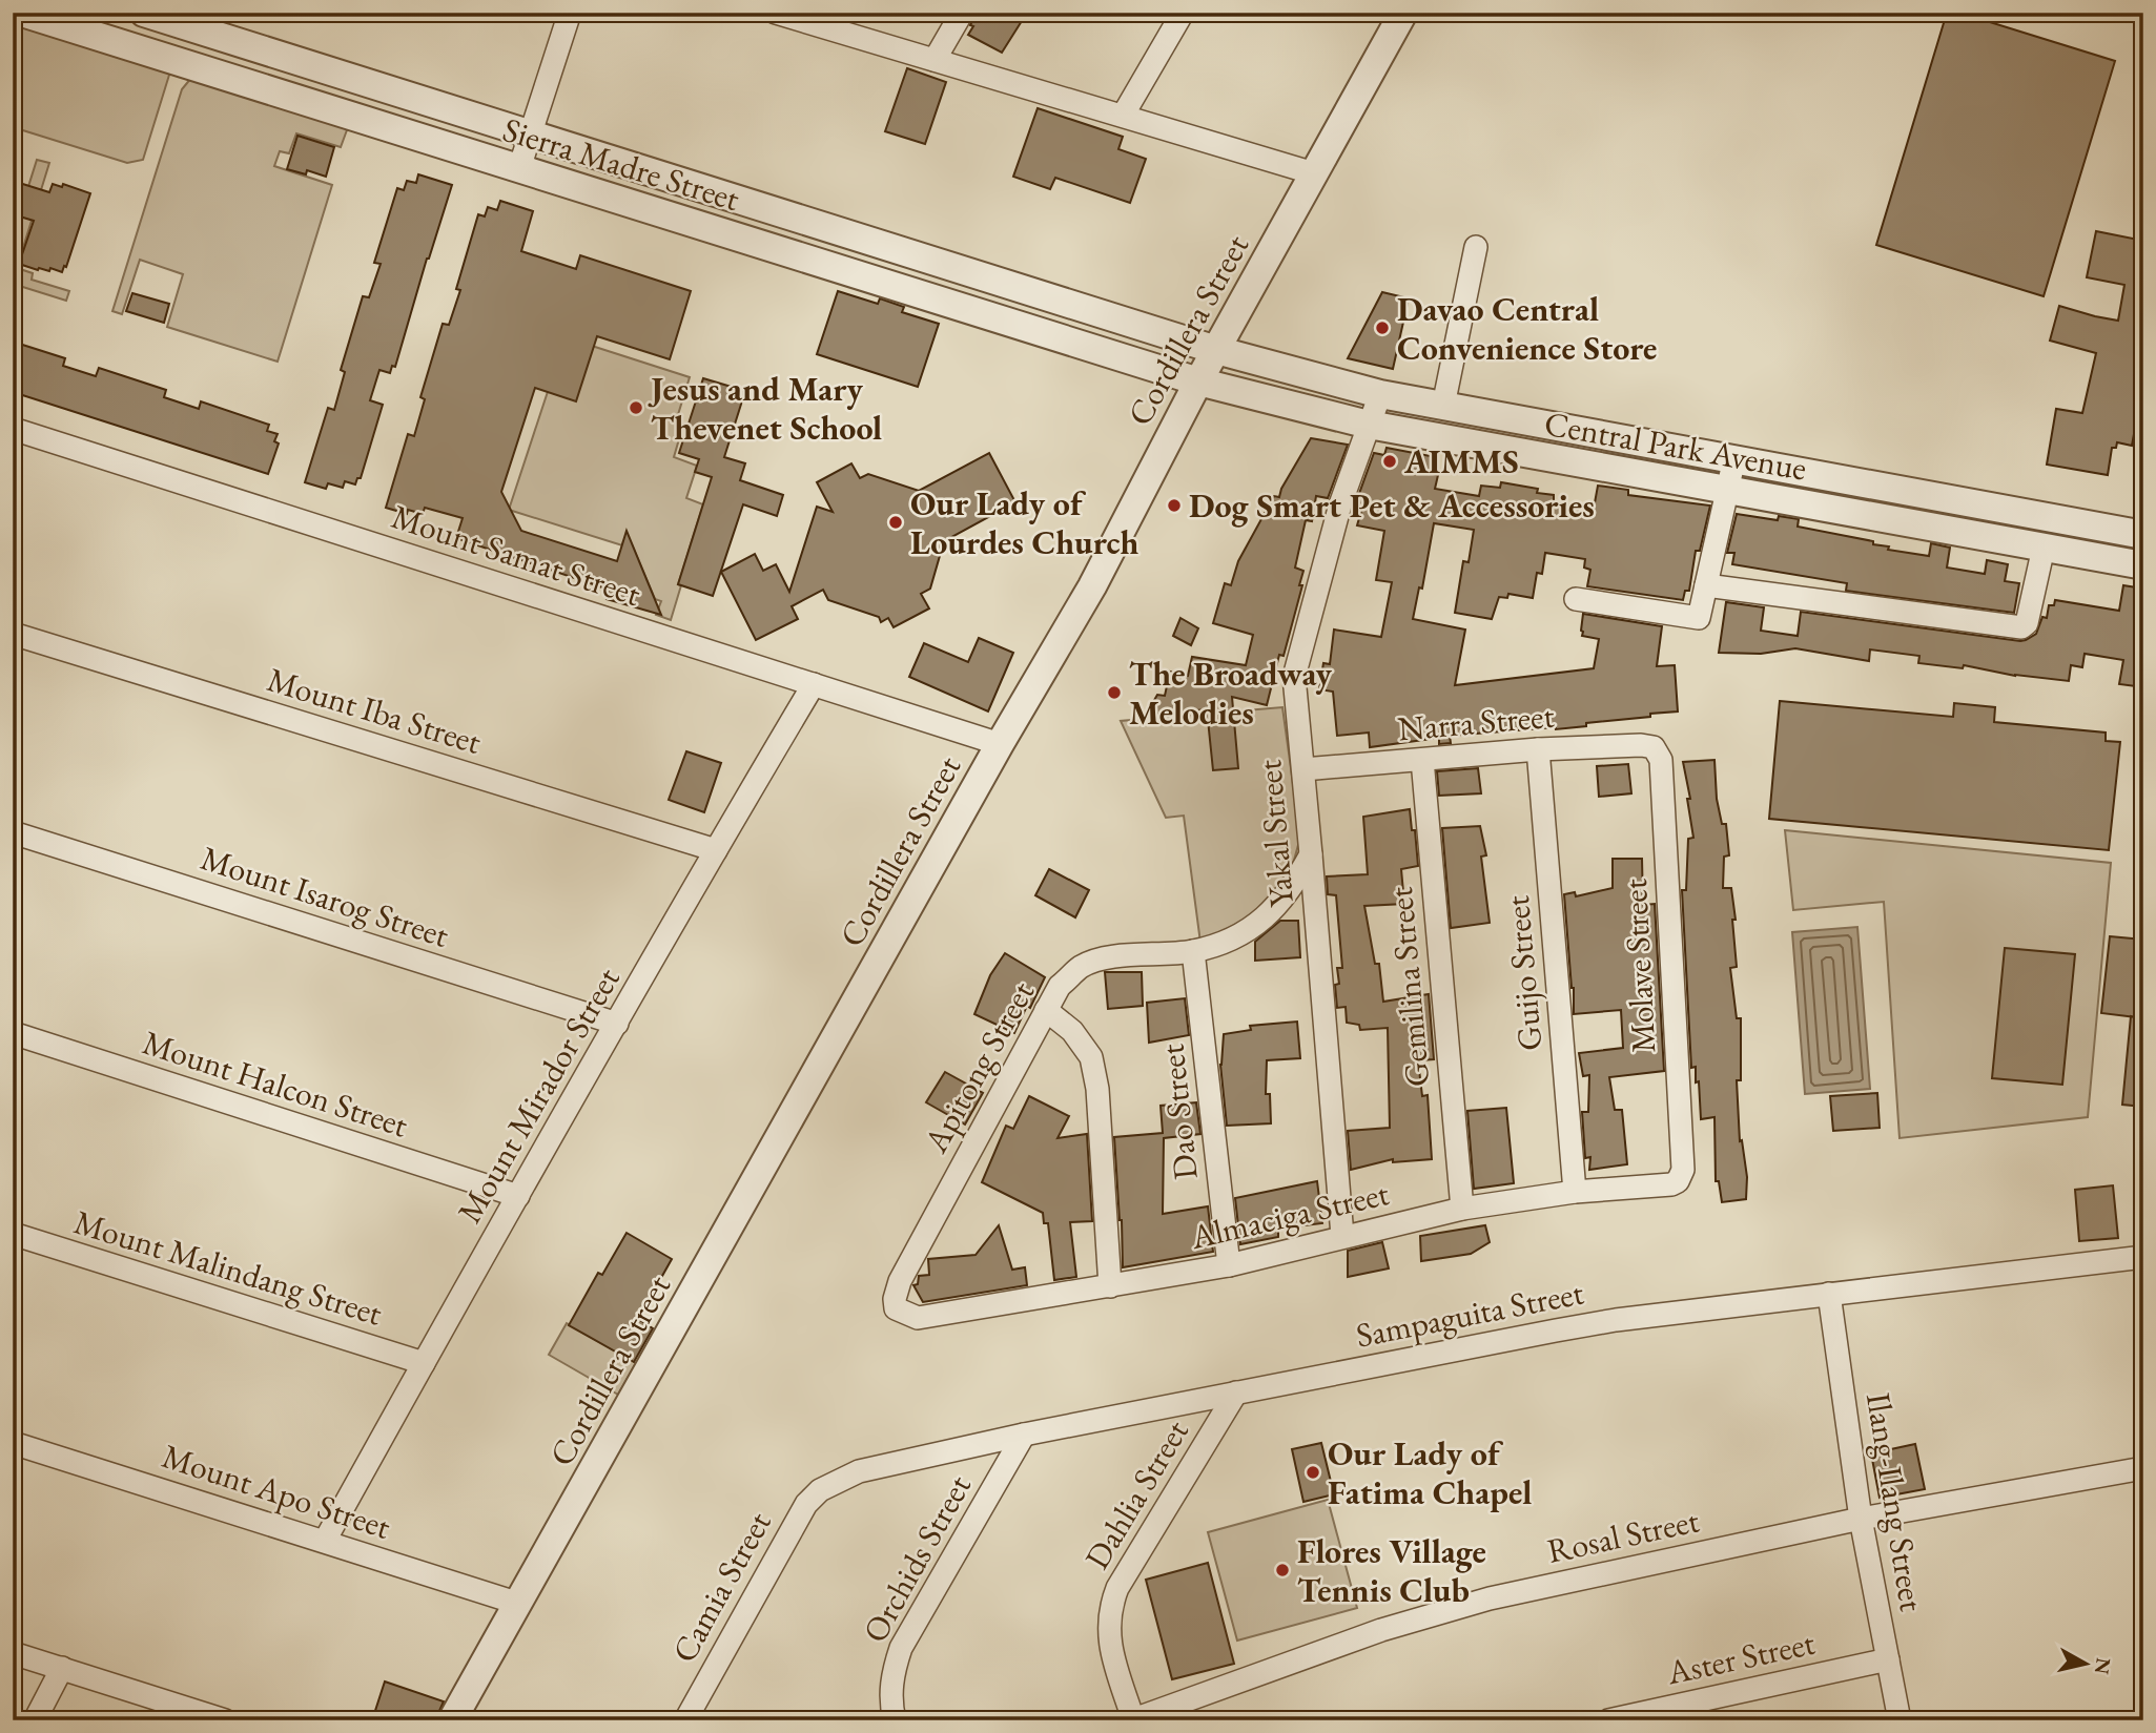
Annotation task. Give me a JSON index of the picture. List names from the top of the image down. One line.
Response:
{"streets":{"street":["Sierra Madre Street","Cordillera Street","Central Park Avenue","Mount Samat Street","Mount Iba Street","Narra Street","Yakal Street","Mount Isarog Street","Molave Street","Guijo Street","Gemilina Street","Apitong Street","Mount Halcon Street","Mount Mirador Street","Dao Street","Almaciga Street","Mount Malindang Street","Sampaguita Street","Mount Apo Street","Dahlia Street","Ilang-Ilang Street","Rosal Street","Orchids Street","Camia Street","Aster Street"]},"crossings":[["Sierra Madre Street","Cordillera Street"],["Sierra Madre Street","Central Park Avenue"],["Cordillera Street","Central Park Avenue"],["Cordillera Street","Mount Samat Street"],["Cordillera Street","Mount Apo Street"],["Central Park Avenue","Yakal Street"],["Mount Samat Street","Mount Mirador Street"],["Mount Iba Street","Mount Mirador Street"],["Narra Street","Yakal Street"],["Narra Street","Molave Street"],["Narra Street","Guijo Street"],["Narra Street","Gemilina Street"],["Yakal Street","Apitong Street"],["Yakal Street","Almaciga Street"],["Mount Isarog Street","Mount Mirador Street"],["Molave Street","Almaciga Street"],["Guijo Street","Almaciga Street"],["Gemilina Street","Almaciga Street"],["Apitong Street","Dao Street"],["Apitong Street","Almaciga Street"],["Mount Halcon Street","Mount Mirador Street"],["Mount Mirador Street","Mount Malindang Street"],["Mount Mirador Street","Mount Apo Street"],["Dao Street","Almaciga Street"],["Sampaguita Street","Dahlia Street"],["Sampaguita Street","Ilang-Ilang Street"],["Sampaguita Street","Orchids Street"],["Sampaguita Street","Camia Street"],["Dahlia Street","Rosal Street"],["Ilang-Ilang Street","Rosal Street"],["Ilang-Ilang Street","Aster Street"]],"places":["Davao Central Convenience Store","Jesus and Mary Thevenet School","AIMMS","Dog Smart Pet & Accessories","Our Lady of Lourdes Church","The Broadway Melodies","Our Lady of Fatima Chapel","Flores Village Tennis Club"],"north":"right"}
